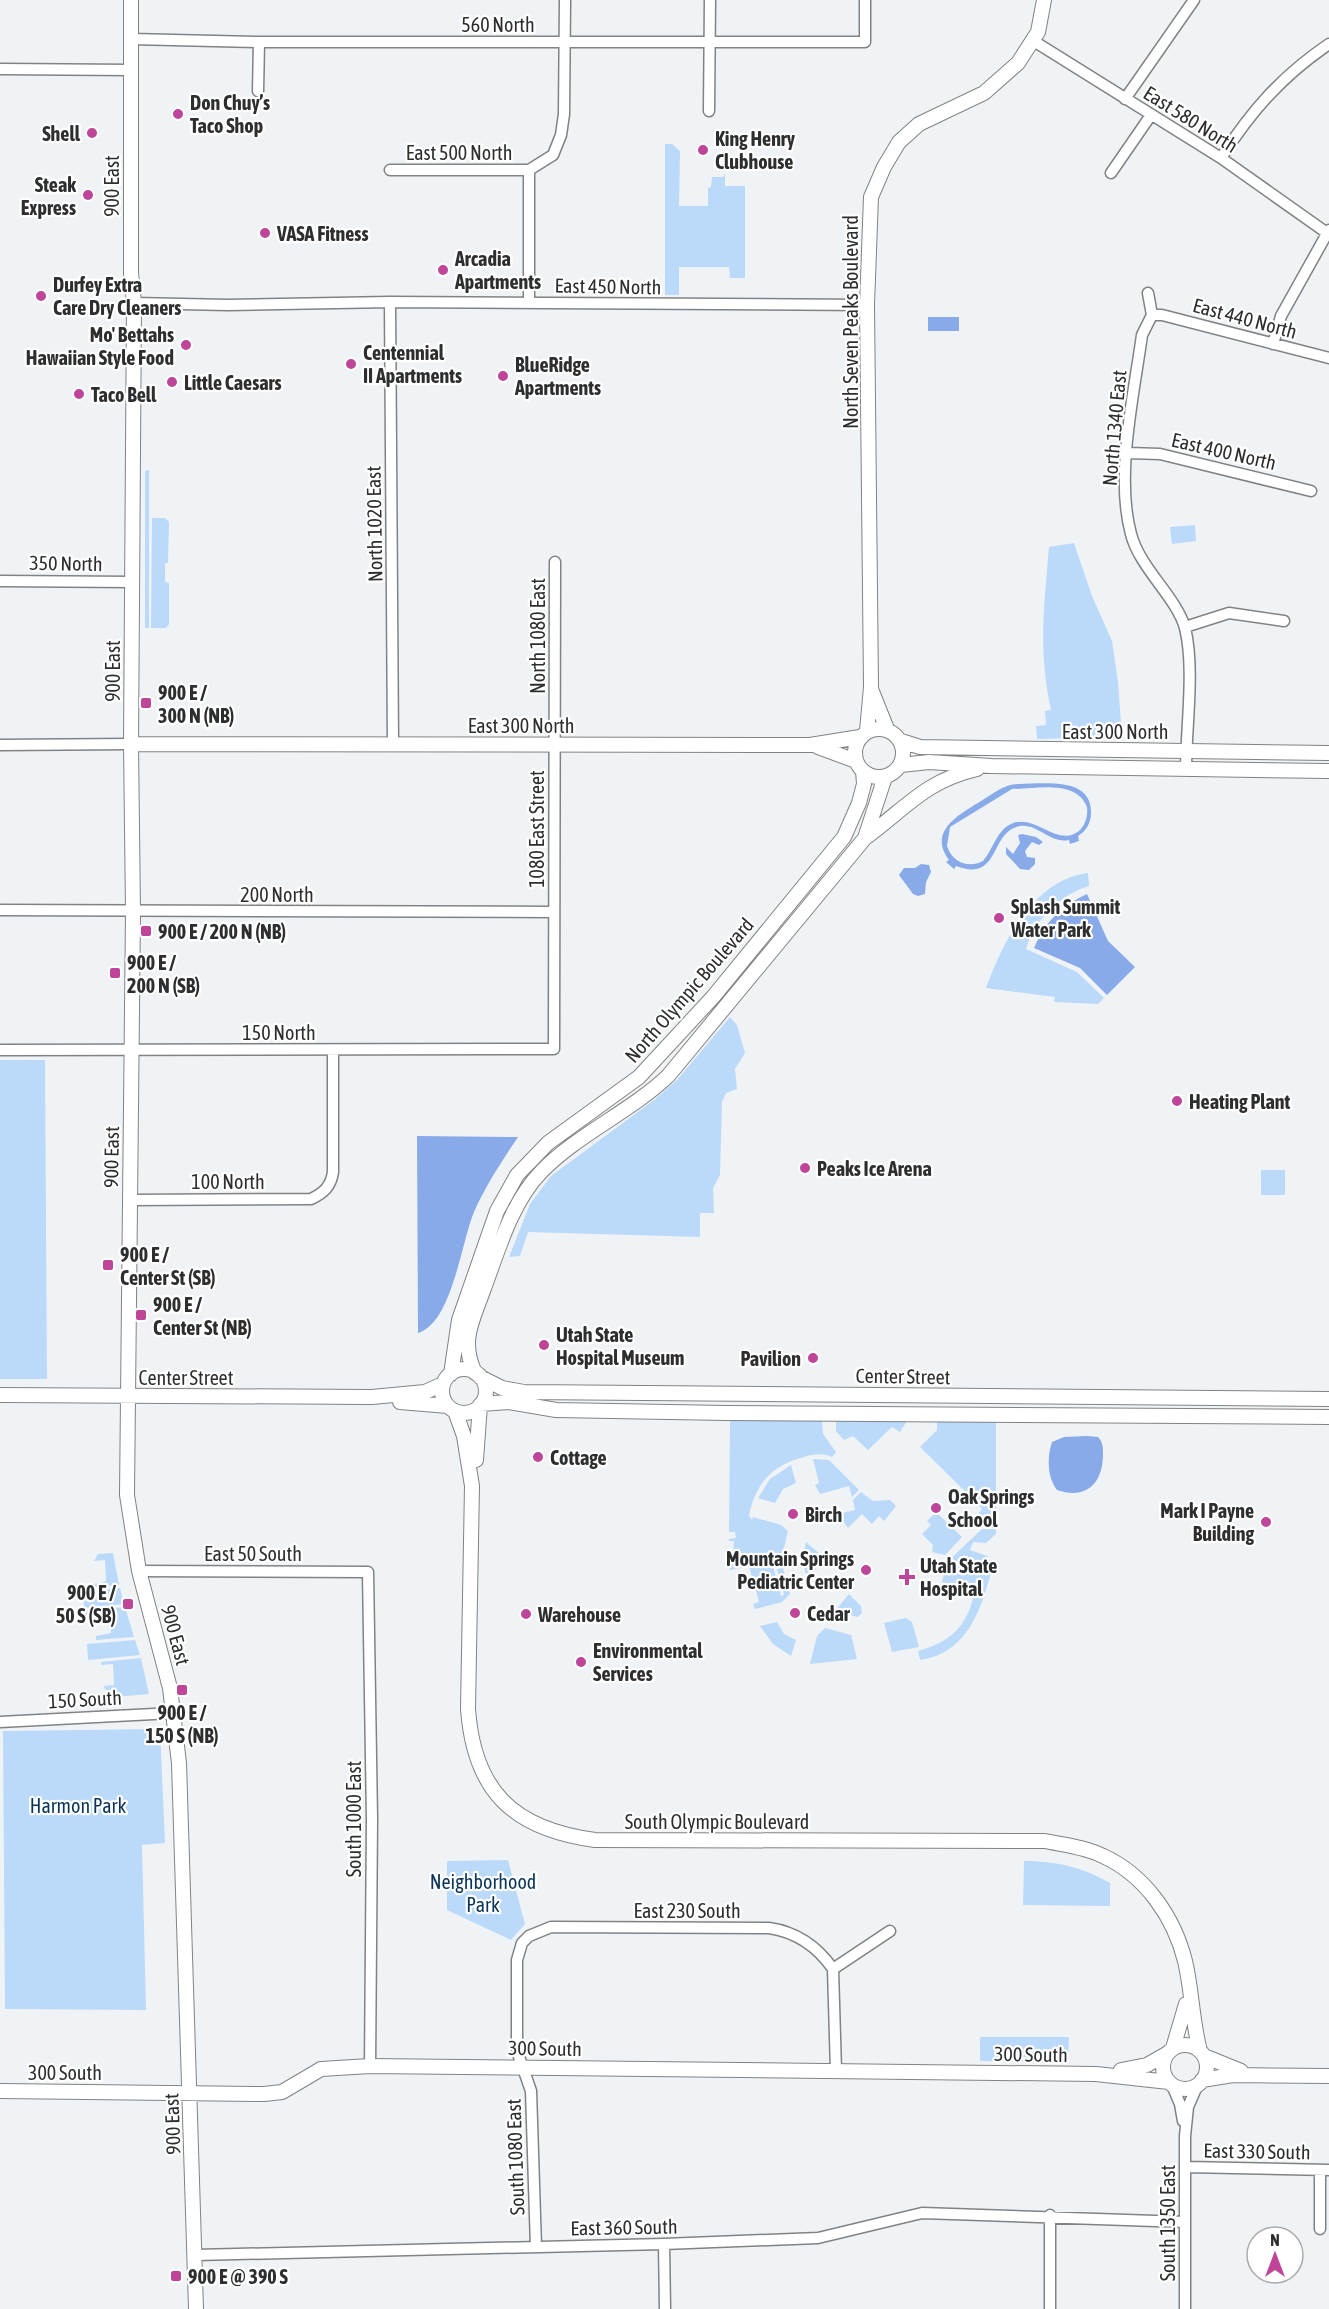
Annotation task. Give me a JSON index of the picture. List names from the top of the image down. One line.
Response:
{"streets":{"street":["560 North","East 580 North","East 500 North","900 East","East 450 North","East 440 North","North Seven Peaks Boulevard","North 1340 East","East 400 North","North 1020 East","350 North","North 1080 East","East 300 North","1080 East Street","200 North","North Olympic Boulevard","150 North","100 North","Center Street","East 50 South","150 South","South 1000 East","South Olympic Boulevard","East 230 South","300 South","East 330 South","South 1080 East","South 1350 East","East 360 South"]},"crossings":[["560 North","900 East"],["East 580 North","North Seven Peaks Boulevard"],["900 East","East 450 North"],["900 East","350 North"],["900 East","East 300 North"],["900 East","200 North"],["900 East","150 North"],["900 East","100 North"],["900 East","Center Street"],["900 East","East 50 South"],["900 East","150 South"],["900 East","300 South"],["900 East","East 360 South"],["East 450 North","North Seven Peaks Boulevard"],["East 450 North","North 1020 East"],["East 440 North","North 1340 East"],["North Seven Peaks Boulevard","East 300 North"],["North Seven Peaks Boulevard","North Olympic Boulevard"],["North 1340 East","East 400 North"],["North 1340 East","East 300 North"],["North 1020 East","East 300 North"],["North 1080 East","East 300 North"],["North 1080 East","1080 East Street"],["East 300 North","1080 East Street"],["East 300 North","North Olympic Boulevard"],["1080 East Street","200 North"],["1080 East Street","150 North"],["200 North","150 North"],["North Olympic Boulevard","Center Street"],["North Olympic Boulevard","South Olympic Boulevard"],["150 North","100 North"],["Center Street","South Olympic Boulevard"],["East 50 South","South 1000 East"],["South 1000 East","300 South"],["South Olympic Boulevard","300 South"],["South Olympic Boulevard","South 1350 East"],["East 230 South","South 1080 East"],["300 South","South 1080 East"],["300 South","South 1350 East"],["East 330 South","South 1350 East"],["South 1080 East","East 360 South"],["South 1350 East","East 360 South"]],"parks":["Harmon Park","Neighborhood Park"],"places":{"other":["Don Chuy’s Taco Shop","Shell","King Henry Clubhouse","Steak Express","VASA Fitness","Arcadia Apartments","Durfey Extra Care Dry Cleaners","Mo' Bettahs Hawaiian Style Food","Centennial II Apartments","BlueRidge Apartments","Little Caesars","Taco Bell","Splash Summit Water Park","Heating Plant","Peaks Ice Arena","Utah State Hospital Museum","Pavilion","Cottage","Oak Springs School","Birch","Mark I Payne Building","Mountain Springs Pediatric Center","Cedar","Warehouse","Environmental Services"],"transit":["900 E / 300 N (NB)","900 E / 200 N (NB)","900 E / 200 N (SB)","900 E / Center St (SB)","900 E / Center St (NB)","900 E / 50 S (SB)","900 E / 150 S (NB)","900 E @ 390 S"],"health":["Utah State Hospital"]},"north":"top"}
